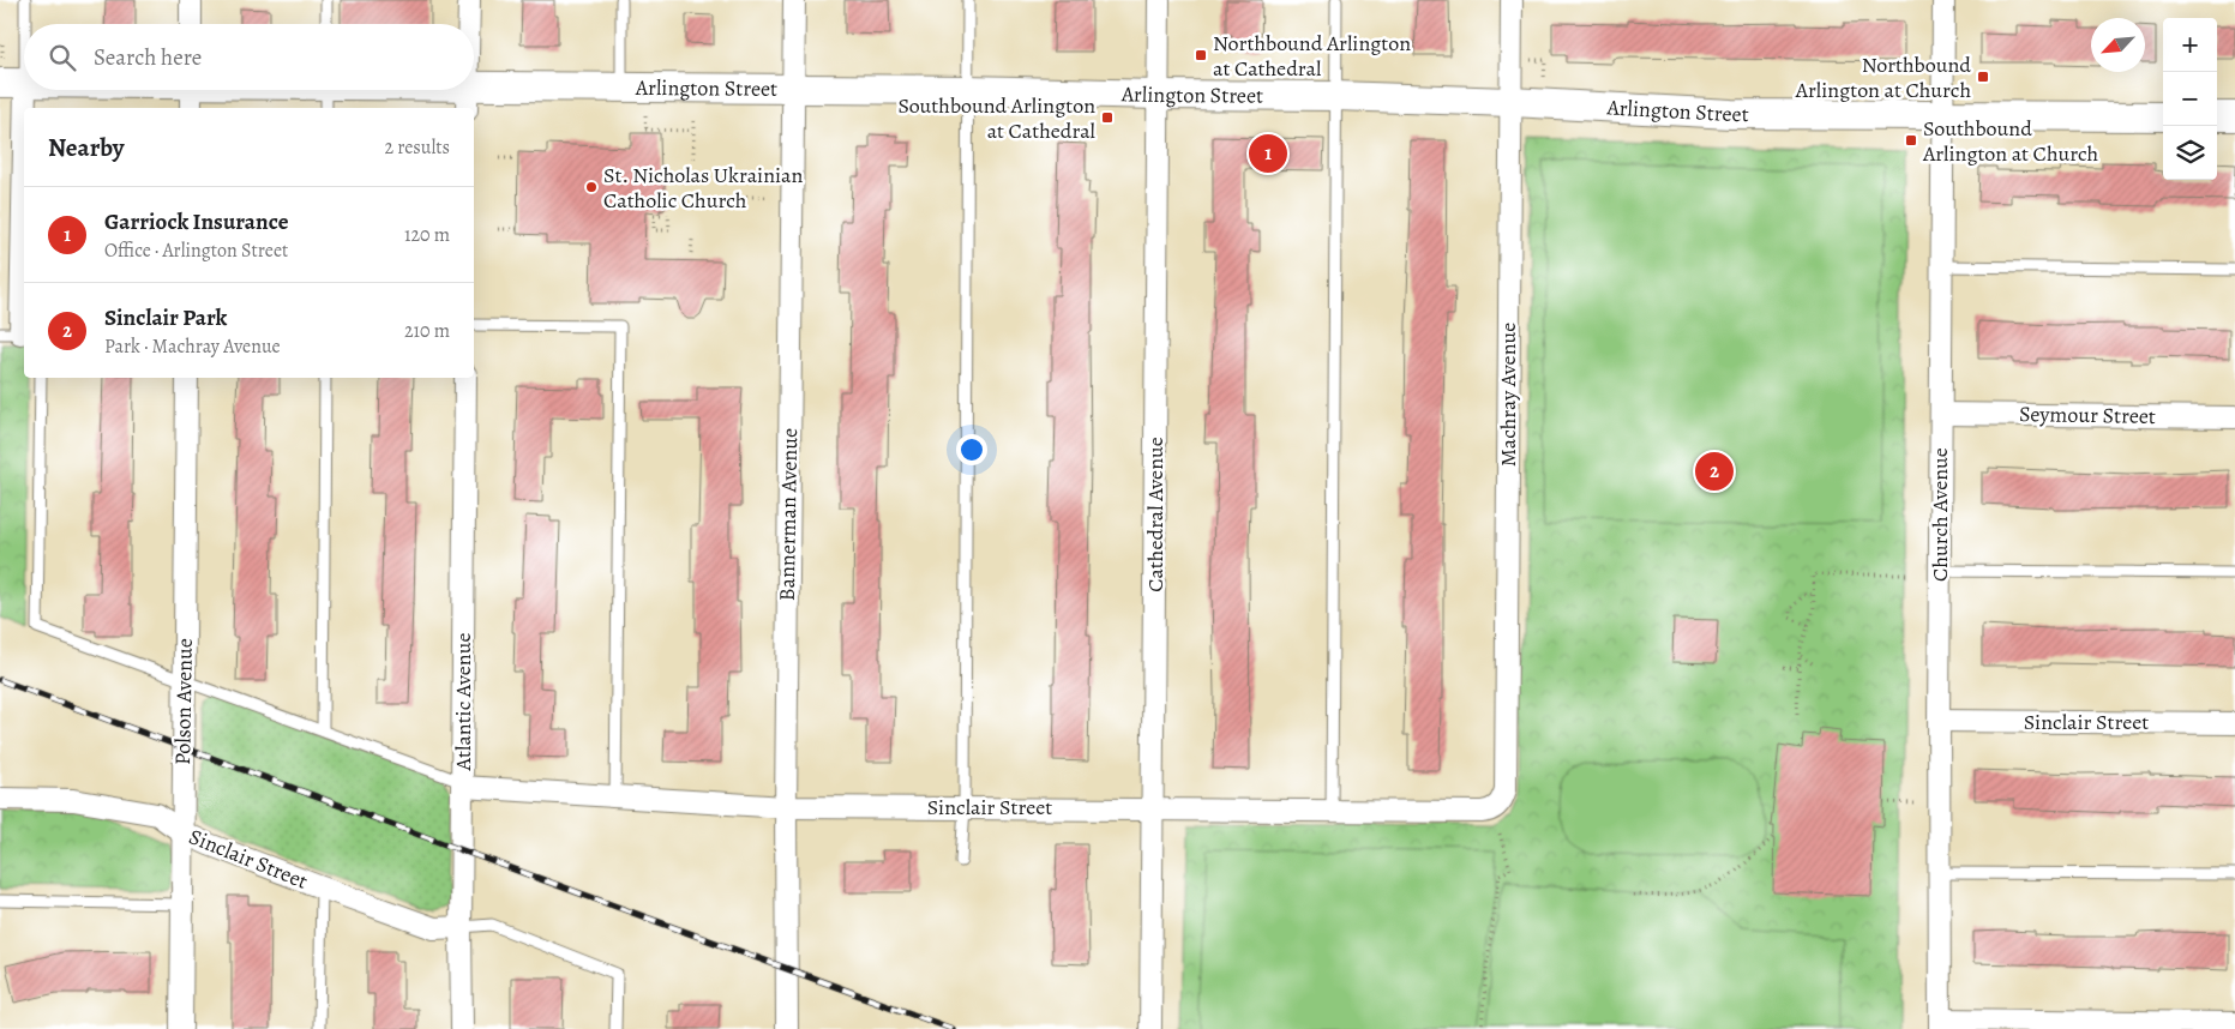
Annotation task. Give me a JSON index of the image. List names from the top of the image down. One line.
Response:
{"streets":{"main road":["Arlington Street"],"street":["Machray Avenue","Seymour Street","Bannerman Avenue","Cathedral Avenue","Church Avenue","Polson Avenue","Atlantic Avenue","Sinclair Street"]},"crossings":[["Arlington Street","Machray Avenue"],["Arlington Street","Bannerman Avenue"],["Arlington Street","Cathedral Avenue"],["Arlington Street","Church Avenue"],["Machray Avenue","Sinclair Street"],["Seymour Street","Church Avenue"],["Bannerman Avenue","Sinclair Street"],["Cathedral Avenue","Sinclair Street"],["Church Avenue","Sinclair Street"],["Polson Avenue","Sinclair Street"],["Atlantic Avenue","Sinclair Street"]],"places":{"transit":["Northbound Arlington at Cathedral","Northbound Arlington at Church","Southbound Arlington at Cathedral","Southbound Arlington at Church"],"other":["St. Nicholas Ukrainian Catholic Church"]},"north":"bottom left","page":{"map_buttons":["+","−"],"search":"Search here","heading":["Nearby","2 results"],"pins":["1","2"],"list":[{"mark":"1","name":"Garriock Insurance","note":"Office · Arlington Street","value":"120 m"},{"mark":"2","name":"Sinclair Park","note":"Park · Machray Avenue","value":"210 m"}]}}
